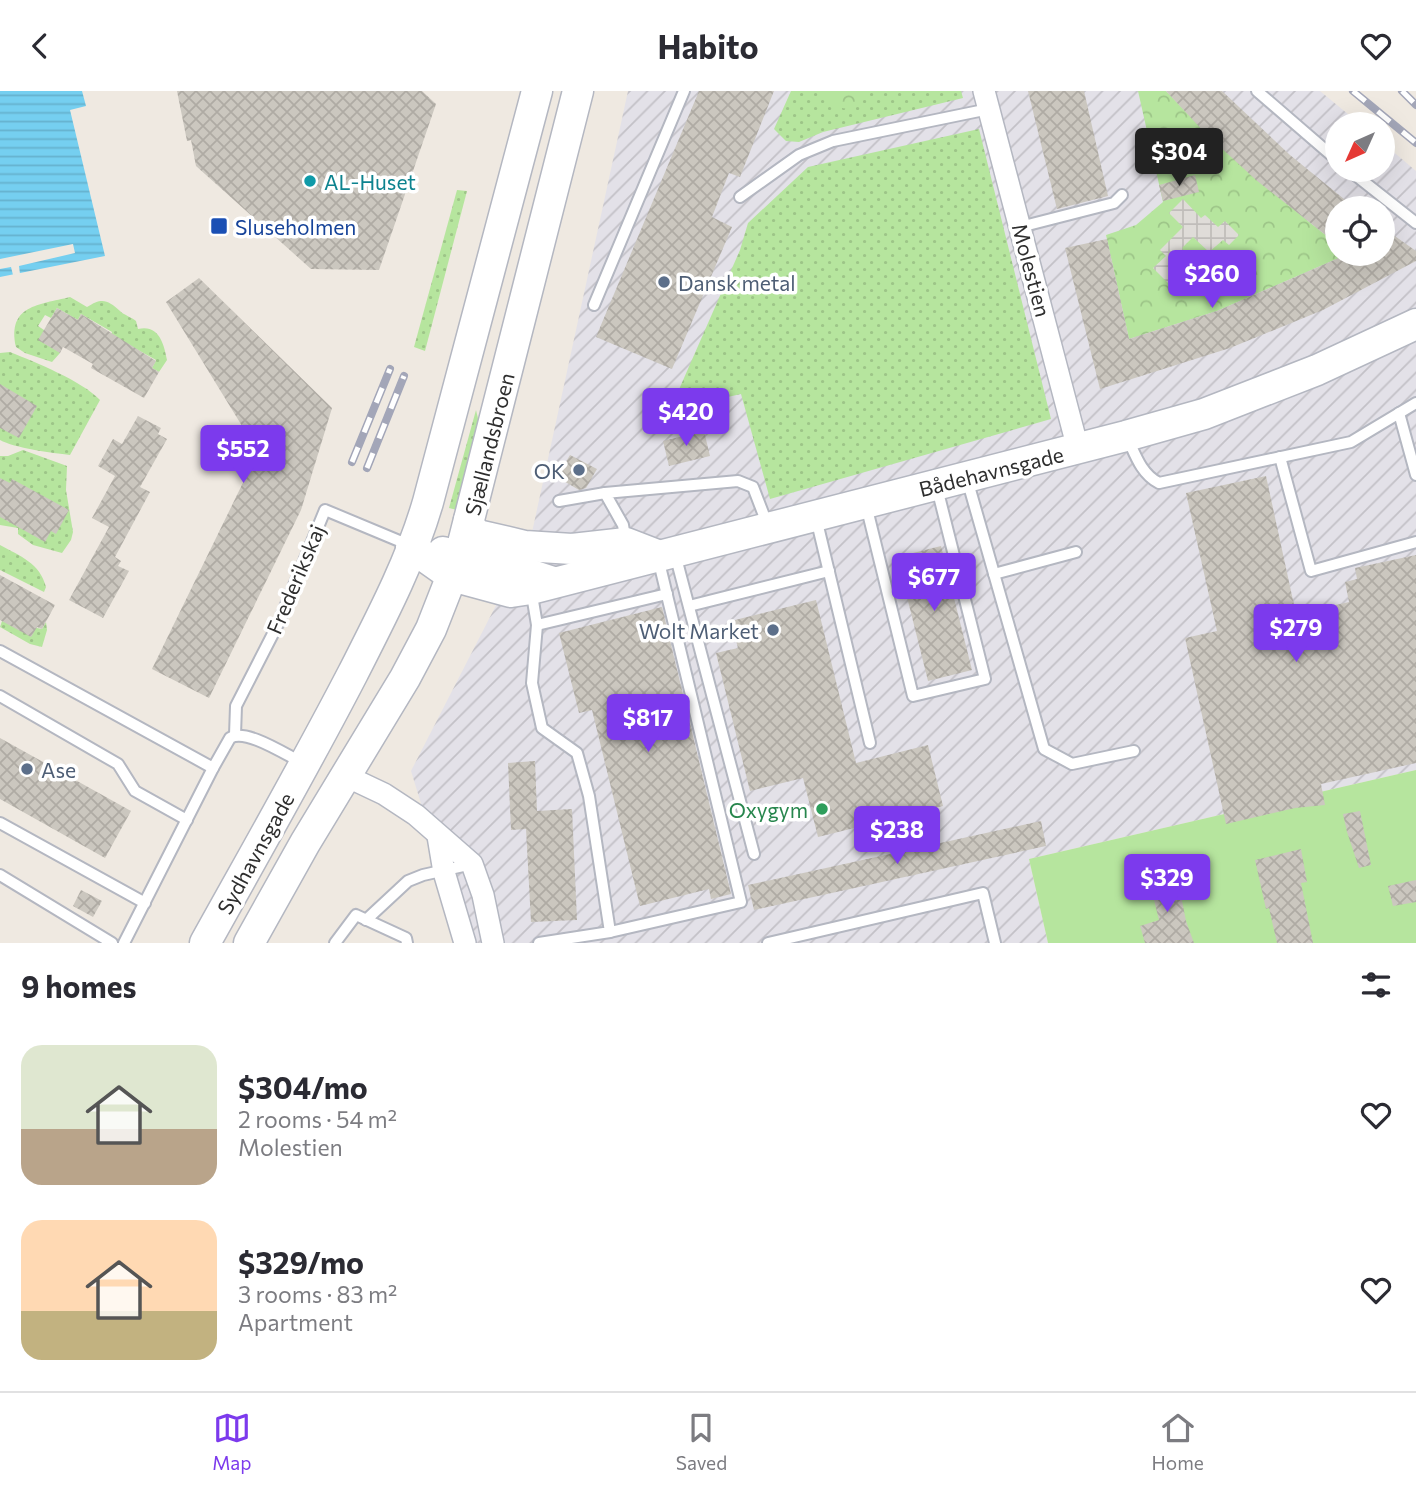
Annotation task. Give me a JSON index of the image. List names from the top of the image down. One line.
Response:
{"streets":{"street":["Molestien","Sjællandsbroen","Bådehavnsgade","Sydhavnsgade"],"lane":["Frederikskaj"]},"crossings":[["Molestien","Bådehavnsgade"],["Sjællandsbroen","Bådehavnsgade"],["Sjællandsbroen","Frederikskaj"],["Sjællandsbroen","Sydhavnsgade"],["Bådehavnsgade","Frederikskaj"]],"places":{"other":["AL-Huset","Dansk metal","OK","Wolt Market","Ase","Oxygym"],"transit":["Sluseholmen"]},"north":"bottom left","page":{"header":"Habito","price":["$304","$260","$420","$552","$677","$279","$817","$238","$329"],"heading":"9 homes","list":[{"name":"$304/mo","note":"2 rooms · 54 m² · Molestien"},{"name":"$329/mo","note":"3 rooms · 83 m² · Apartment"}],"tabs":["Map","Saved","Home"]}}
